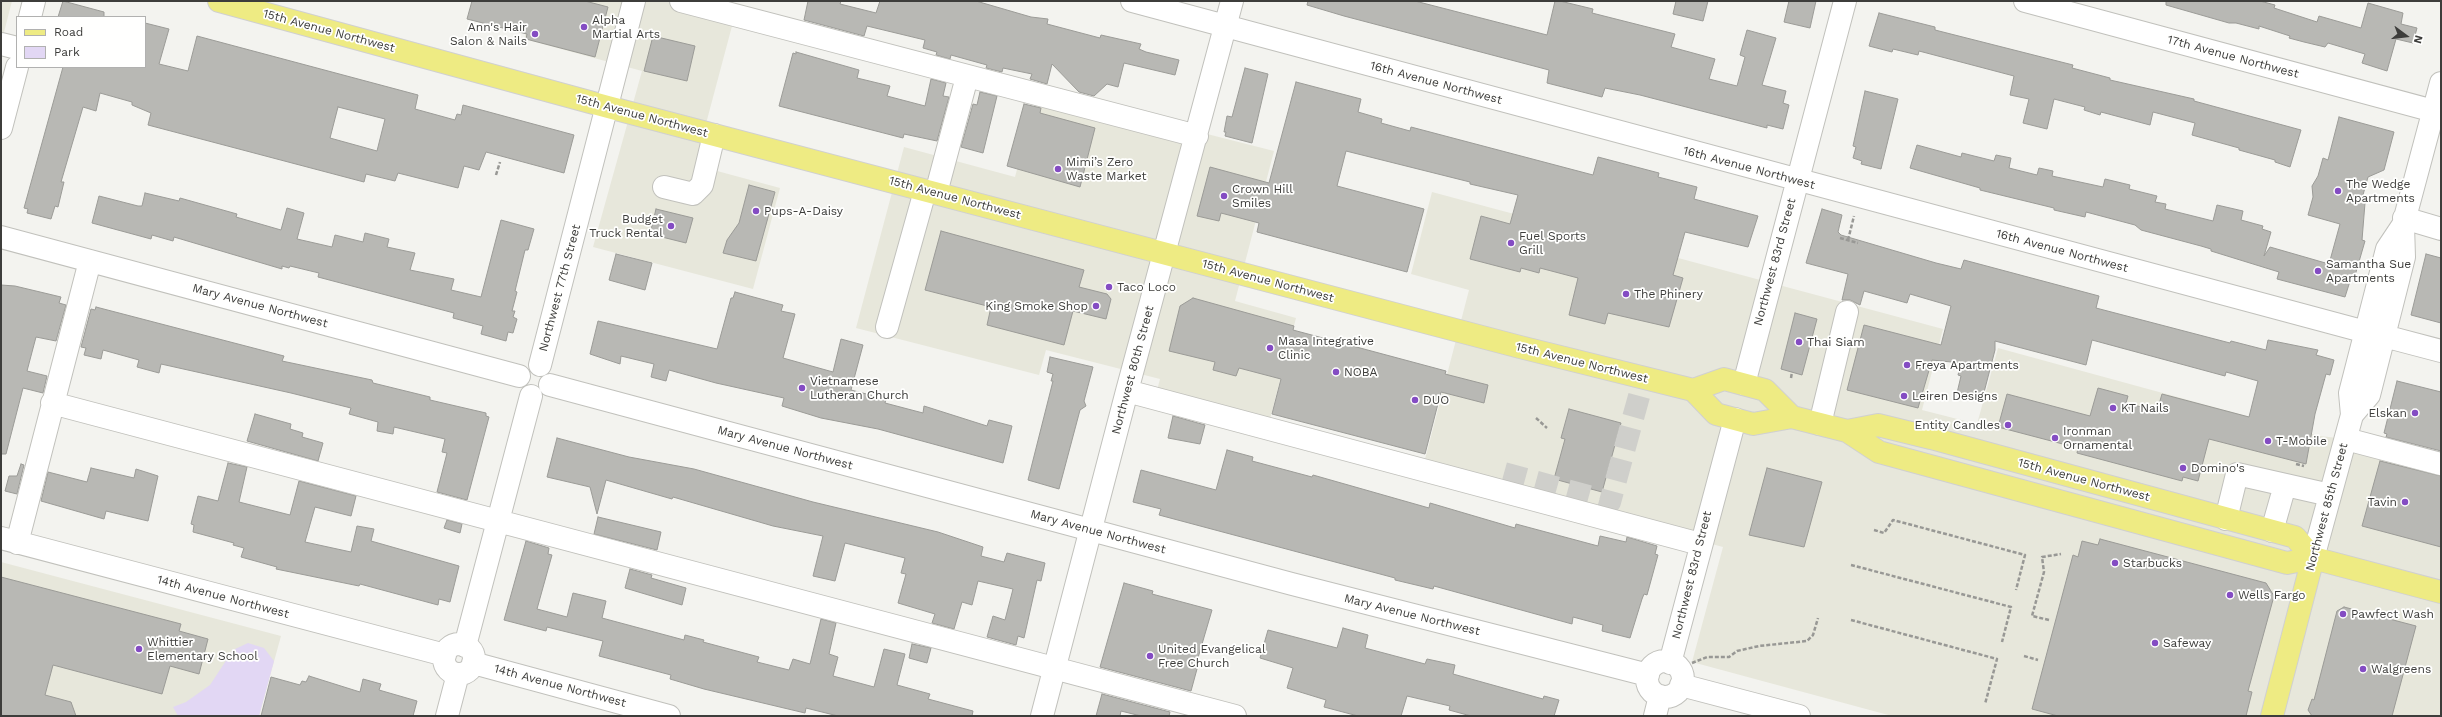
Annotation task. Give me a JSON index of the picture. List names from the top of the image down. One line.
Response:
{"streets":{"main road":["15th Avenue Northwest","Northwest 85th Street"],"street":["17th Avenue Northwest","16th Avenue Northwest","Northwest 83rd Street","Northwest 77th Street","Mary Avenue Northwest","Northwest 80th Street","14th Avenue Northwest"]},"crossings":[["15th Avenue Northwest","Northwest 83rd Street"],["15th Avenue Northwest","Northwest 77th Street"],["15th Avenue Northwest","Northwest 80th Street"],["15th Avenue Northwest","Northwest 85th Street"],["17th Avenue Northwest","Northwest 85th Street"],["16th Avenue Northwest","Northwest 83rd Street"],["16th Avenue Northwest","Northwest 80th Street"],["16th Avenue Northwest","Northwest 85th Street"],["Northwest 77th Street","Mary Avenue Northwest"],["Mary Avenue Northwest","Northwest 80th Street"]],"places":["Alpha Martial Arts","Ann's Hair Salon & Nails","Mimi’s Zero Waste Market","The Wedge Apartments","Crown Hill Smiles","Pups-A-Daisy","Budget Truck Rental","Fuel Sports Grill","Samantha Sue Apartments","Taco Loco","The Phinery","King Smoke Shop","Thai Siam","Masa Integrative Clinic","Freya Apartments","NOBA","Vietnamese Lutheran Church","Leiren Designs","DUO","KT Nails","Elskan","Entity Candles","Ironman Ornamental","T-Mobile","Domino's","Tavin","Starbucks","Wells Fargo","Pawfect Wash","Safeway","Whittier Elementary School","United Evangelical Free Church","Walgreens"],"legend":["Road","Park"],"north":"right"}
